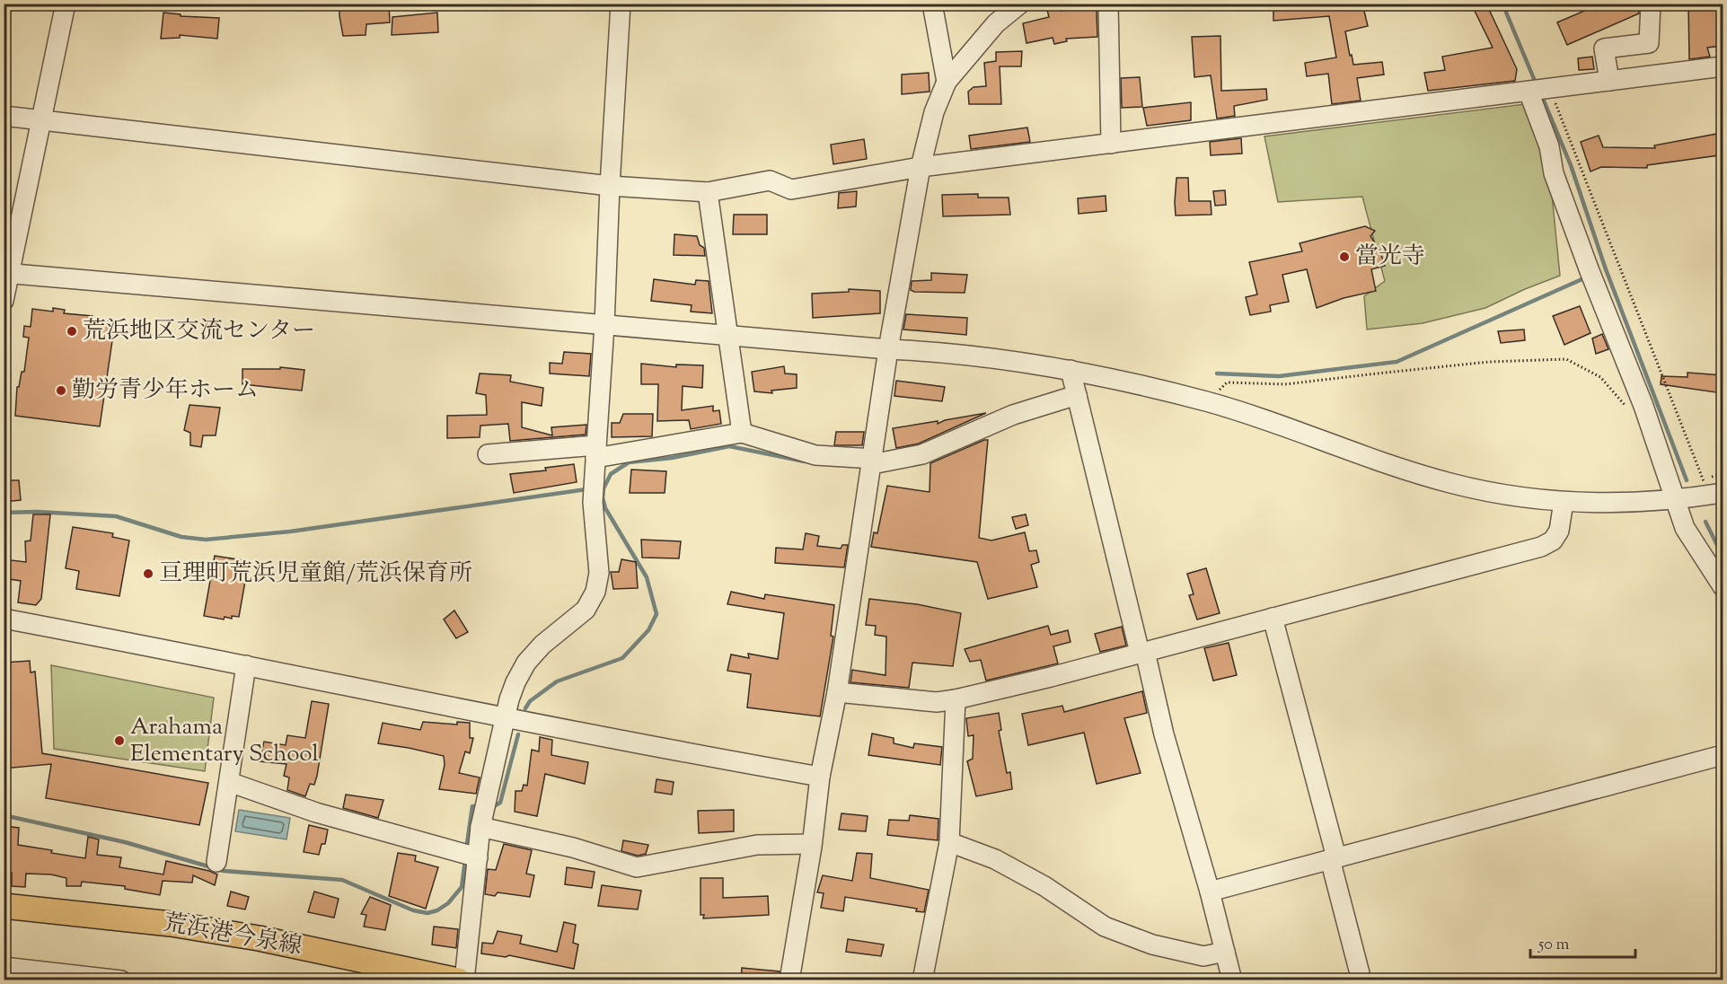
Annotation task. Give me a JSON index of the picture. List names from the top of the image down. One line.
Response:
{"streets":{"main road":["荒浜港今泉線"]},"places":["當光寺","荒浜地区交流センター","勤労青少年ホーム","亘理町荒浜児童館/荒浜保育所","Arahama Elementary School"],"scale_bar":"50 m"}
